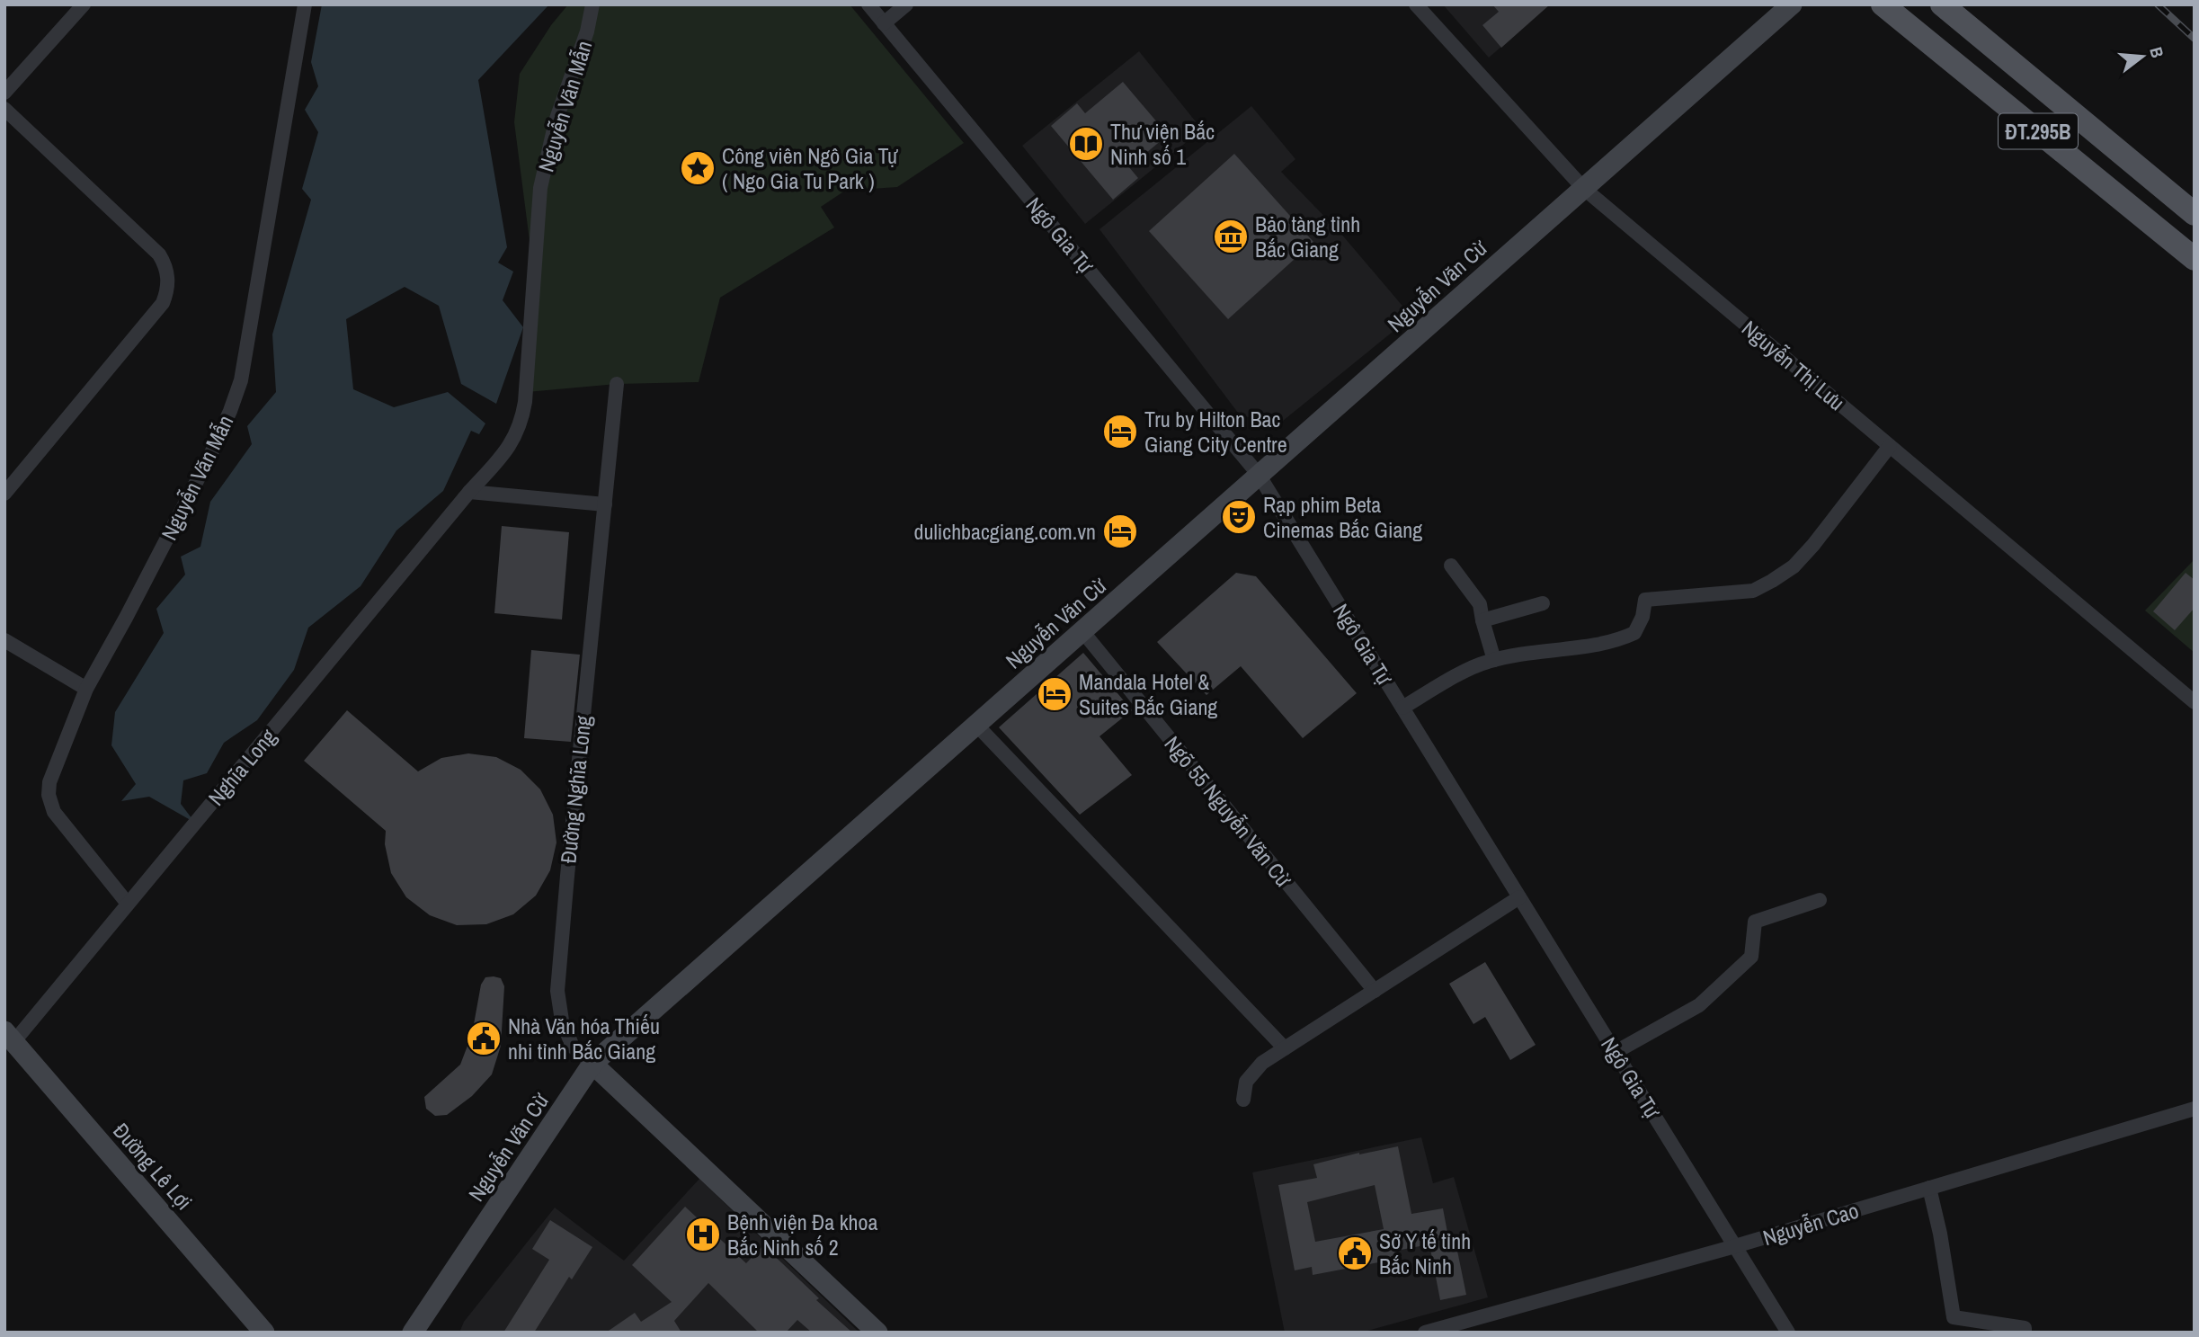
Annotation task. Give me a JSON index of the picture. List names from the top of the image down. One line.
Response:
{"streets":{"main road":["ĐT.295B"],"street":["Nguyễn Văn Mẫn","Ngô Gia Tự","Nguyễn Văn Cừ","Nguyễn Thị Lưu","Nghĩa Long","Đường Nghĩa Long","Ngõ 55 Nguyễn Văn Cừ","Đường Lê Lợi","Nguyễn Cao"]},"crossings":[["Nguyễn Văn Mẫn","Nghĩa Long"],["Ngô Gia Tự","Nguyễn Văn Cừ"],["Ngô Gia Tự","Nguyễn Cao"],["Nguyễn Văn Cừ","Nguyễn Thị Lưu"],["Nguyễn Văn Cừ","Đường Nghĩa Long"],["Nguyễn Văn Cừ","Ngõ 55 Nguyễn Văn Cừ"],["Nghĩa Long","Đường Lê Lợi"]],"places":{"library":["Thư viện Bắc Ninh số 1"],"place":["Công viên Ngô Gia Tự ( Ngo Gia Tu Park )"],"museum":["Bảo tàng tỉnh Bắc Giang"],"hotel":["Tru by Hilton Bac Giang City Centre","dulichbacgiang.com.vn","Mandala Hotel & Suites Bắc Giang"],"theatre":["Rạp phim Beta Cinemas Bắc Giang"],"public building":["Nhà Văn hóa Thiếu nhi tỉnh Bắc Giang","Sở Y tế tỉnh Bắc Ninh"],"hospital":["Bệnh viện Đa khoa Bắc Ninh số 2"]},"north":"right"}
